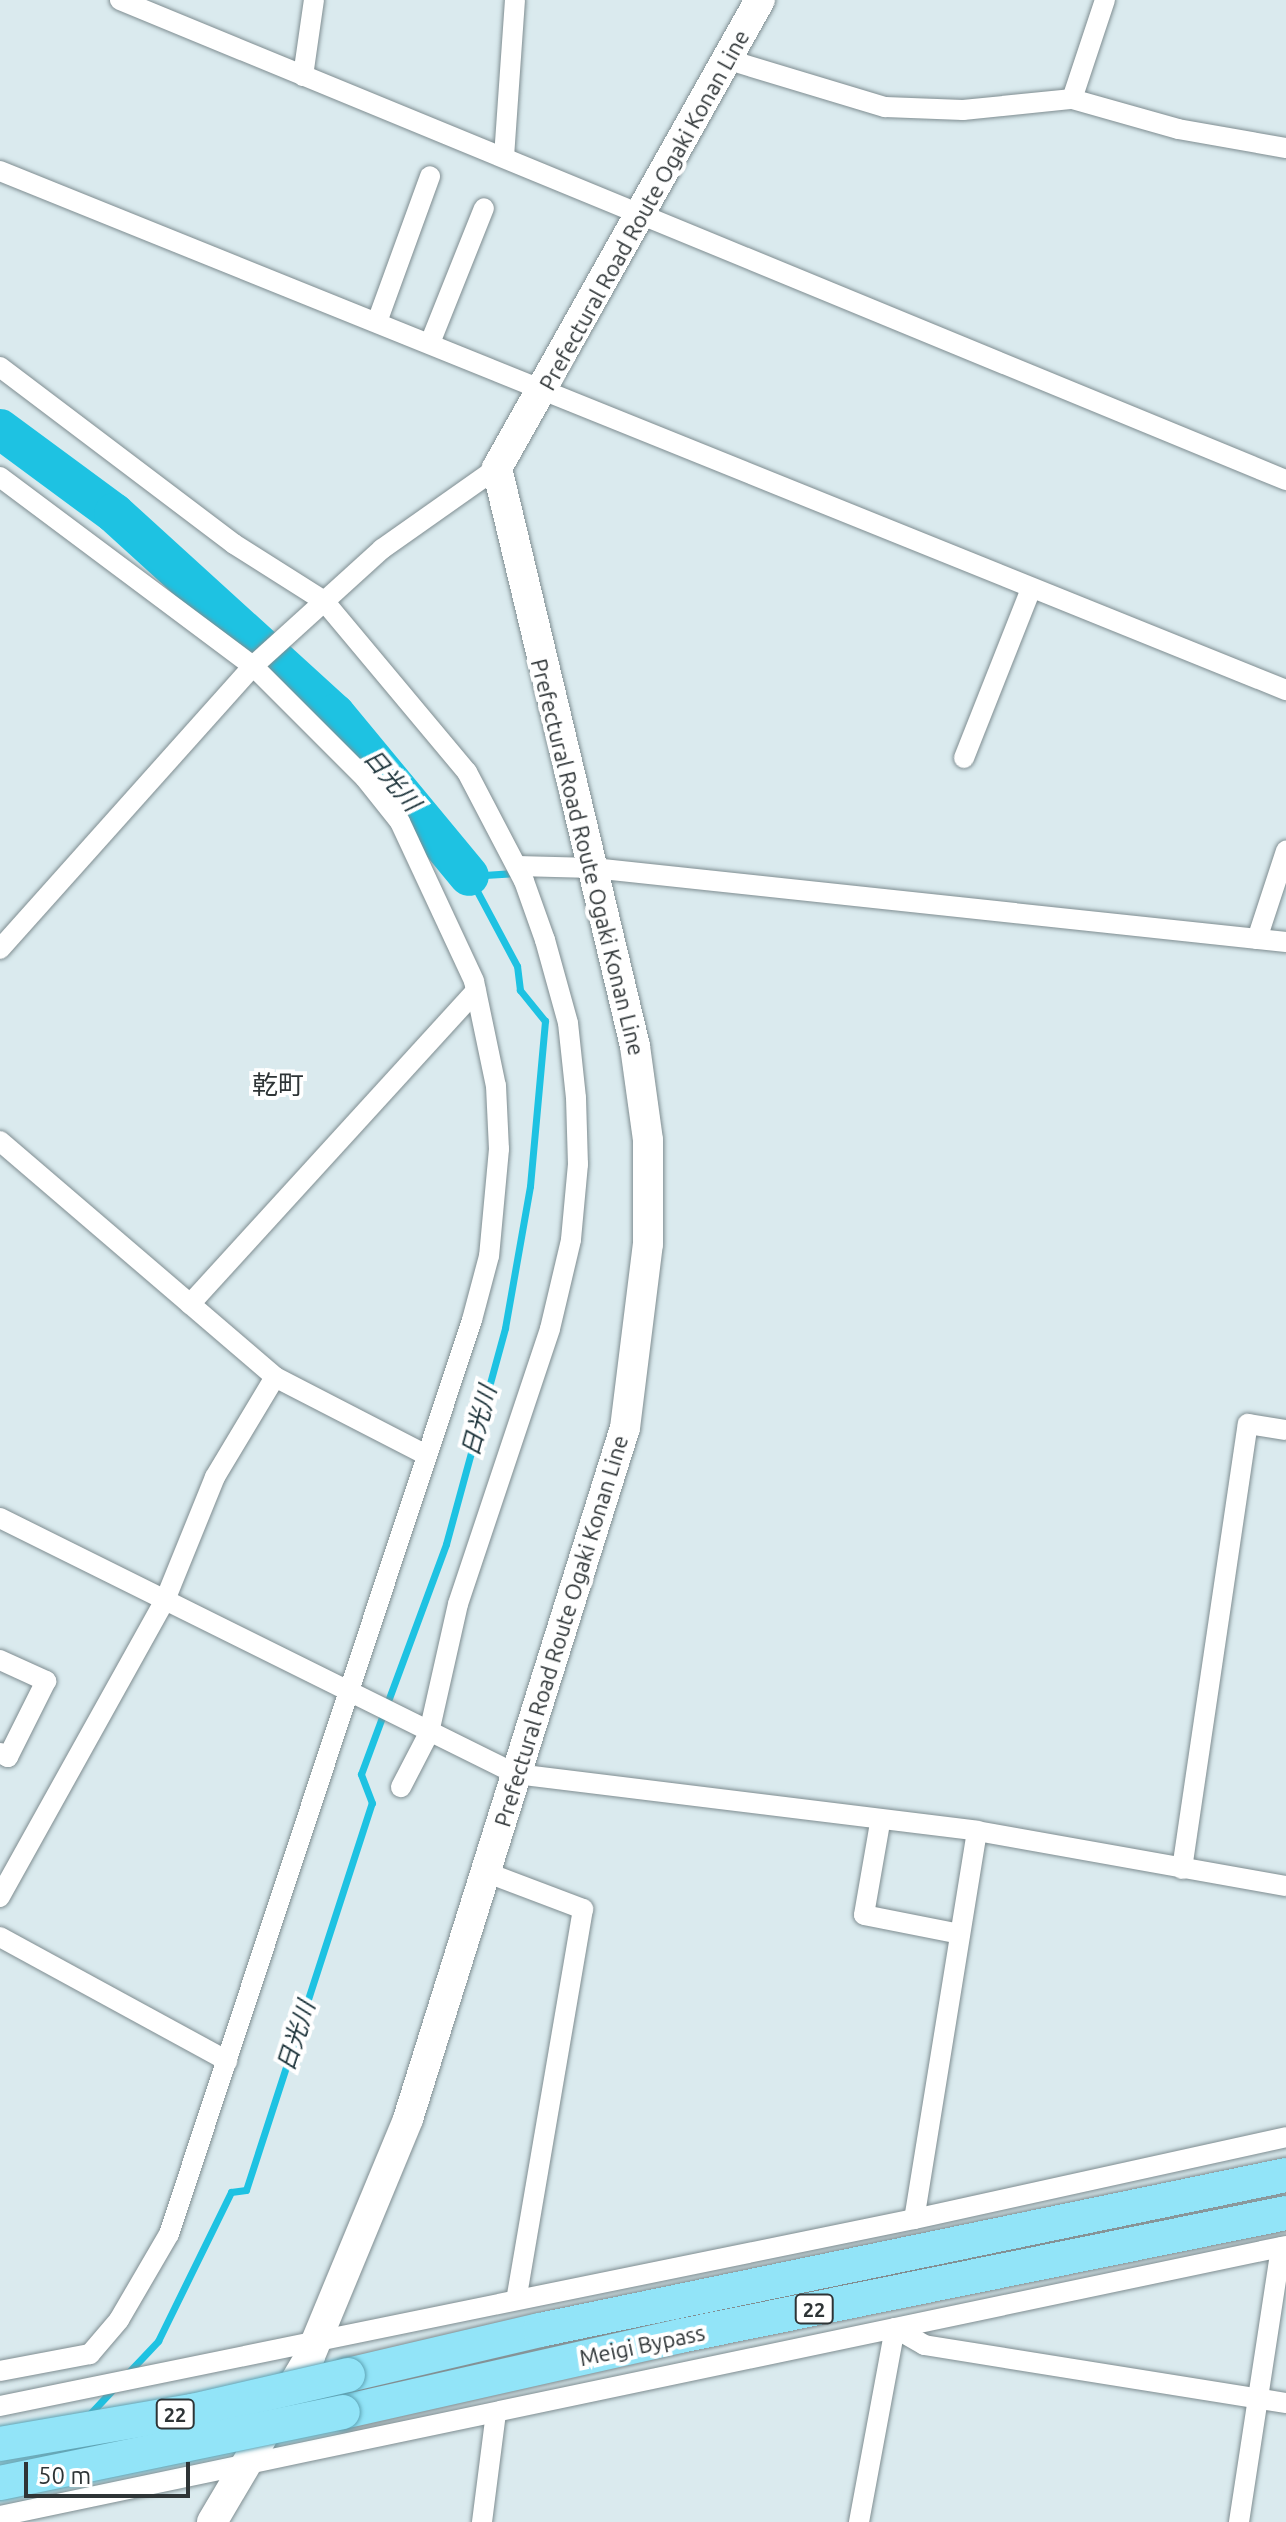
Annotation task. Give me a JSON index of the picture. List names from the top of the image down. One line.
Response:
{"streets":{"highway":["22","Meigi Bypass"],"main road":["Prefectural Road Route Ogaki Konan Line"]},"districts":["乾町"],"water":["日光川"],"scale_bar":"50 m"}
